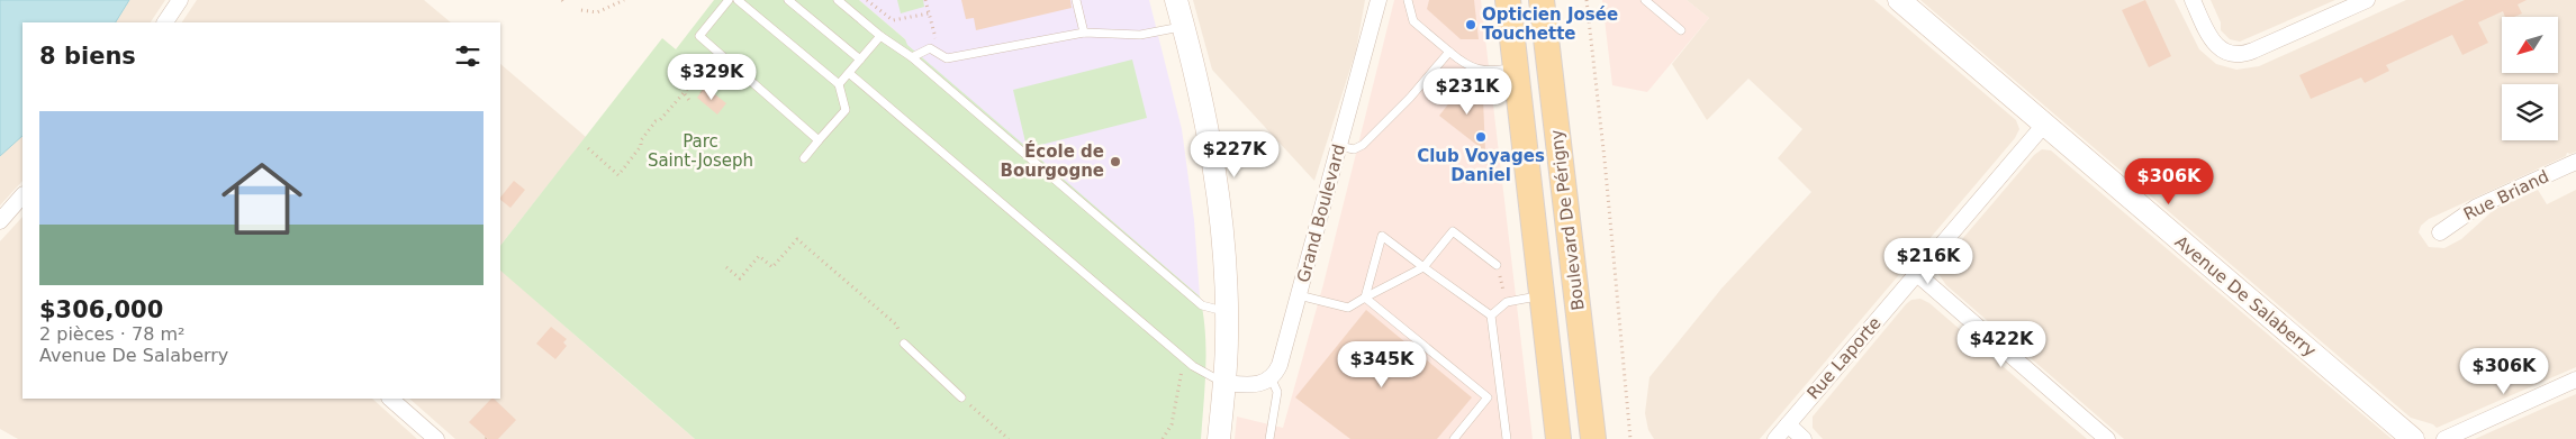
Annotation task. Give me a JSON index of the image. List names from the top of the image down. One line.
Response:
{"streets":{"main road":["Boulevard De Périgny"],"street":["Rue Briand","Grand Boulevard","Avenue De Salaberry","Rue Laporte"]},"crossings":[["Avenue De Salaberry","Rue Laporte"]],"parks":["Parc Saint-Joseph"],"places":["Opticien Josée Touchette","Club Voyages Daniel","École de Bourgogne"],"north":"bottom left","page":{"heading":"8 biens","price":["$329K","$231K","$227K","$306K","$216K","$422K","$345K","$306K"],"list":[{"name":"$306,000","note":"2 pièces · 78 m² · Avenue De Salaberry"}]}}
